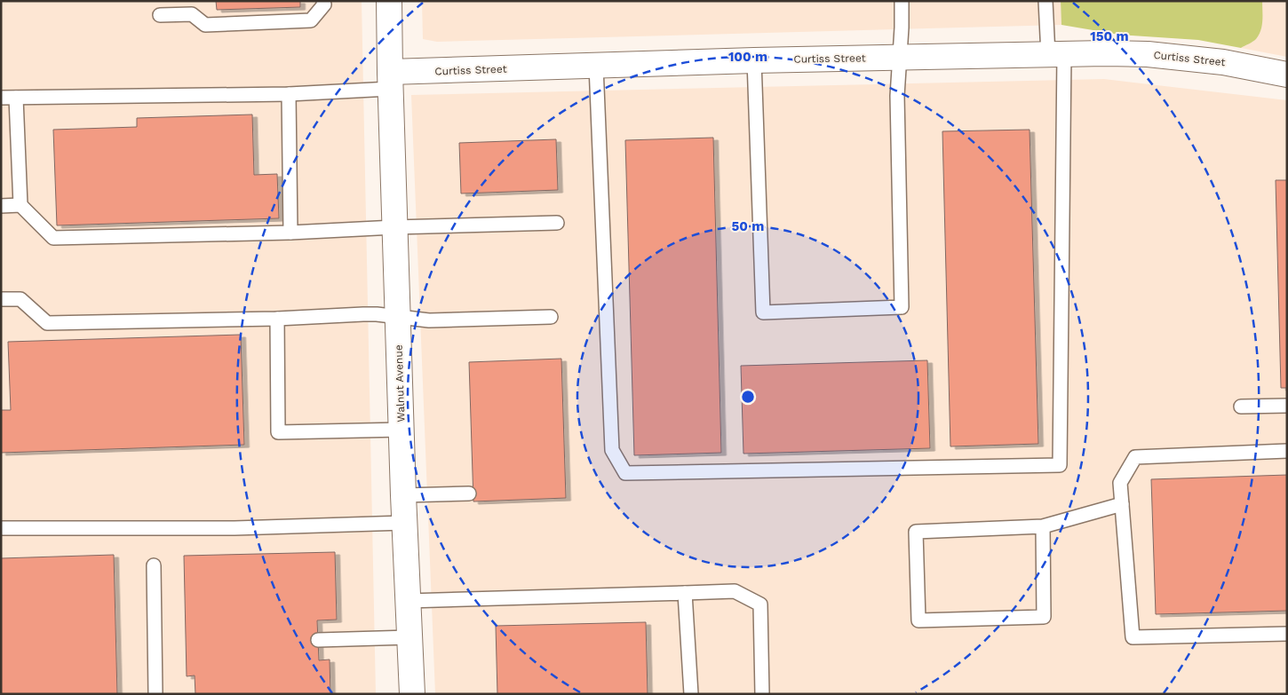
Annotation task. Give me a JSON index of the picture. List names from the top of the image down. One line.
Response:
{"streets":{"street":["Curtiss Street","Walnut Avenue"]},"crossings":[["Curtiss Street","Walnut Avenue"]],"rings":["150 m","100 m","50 m"]}
